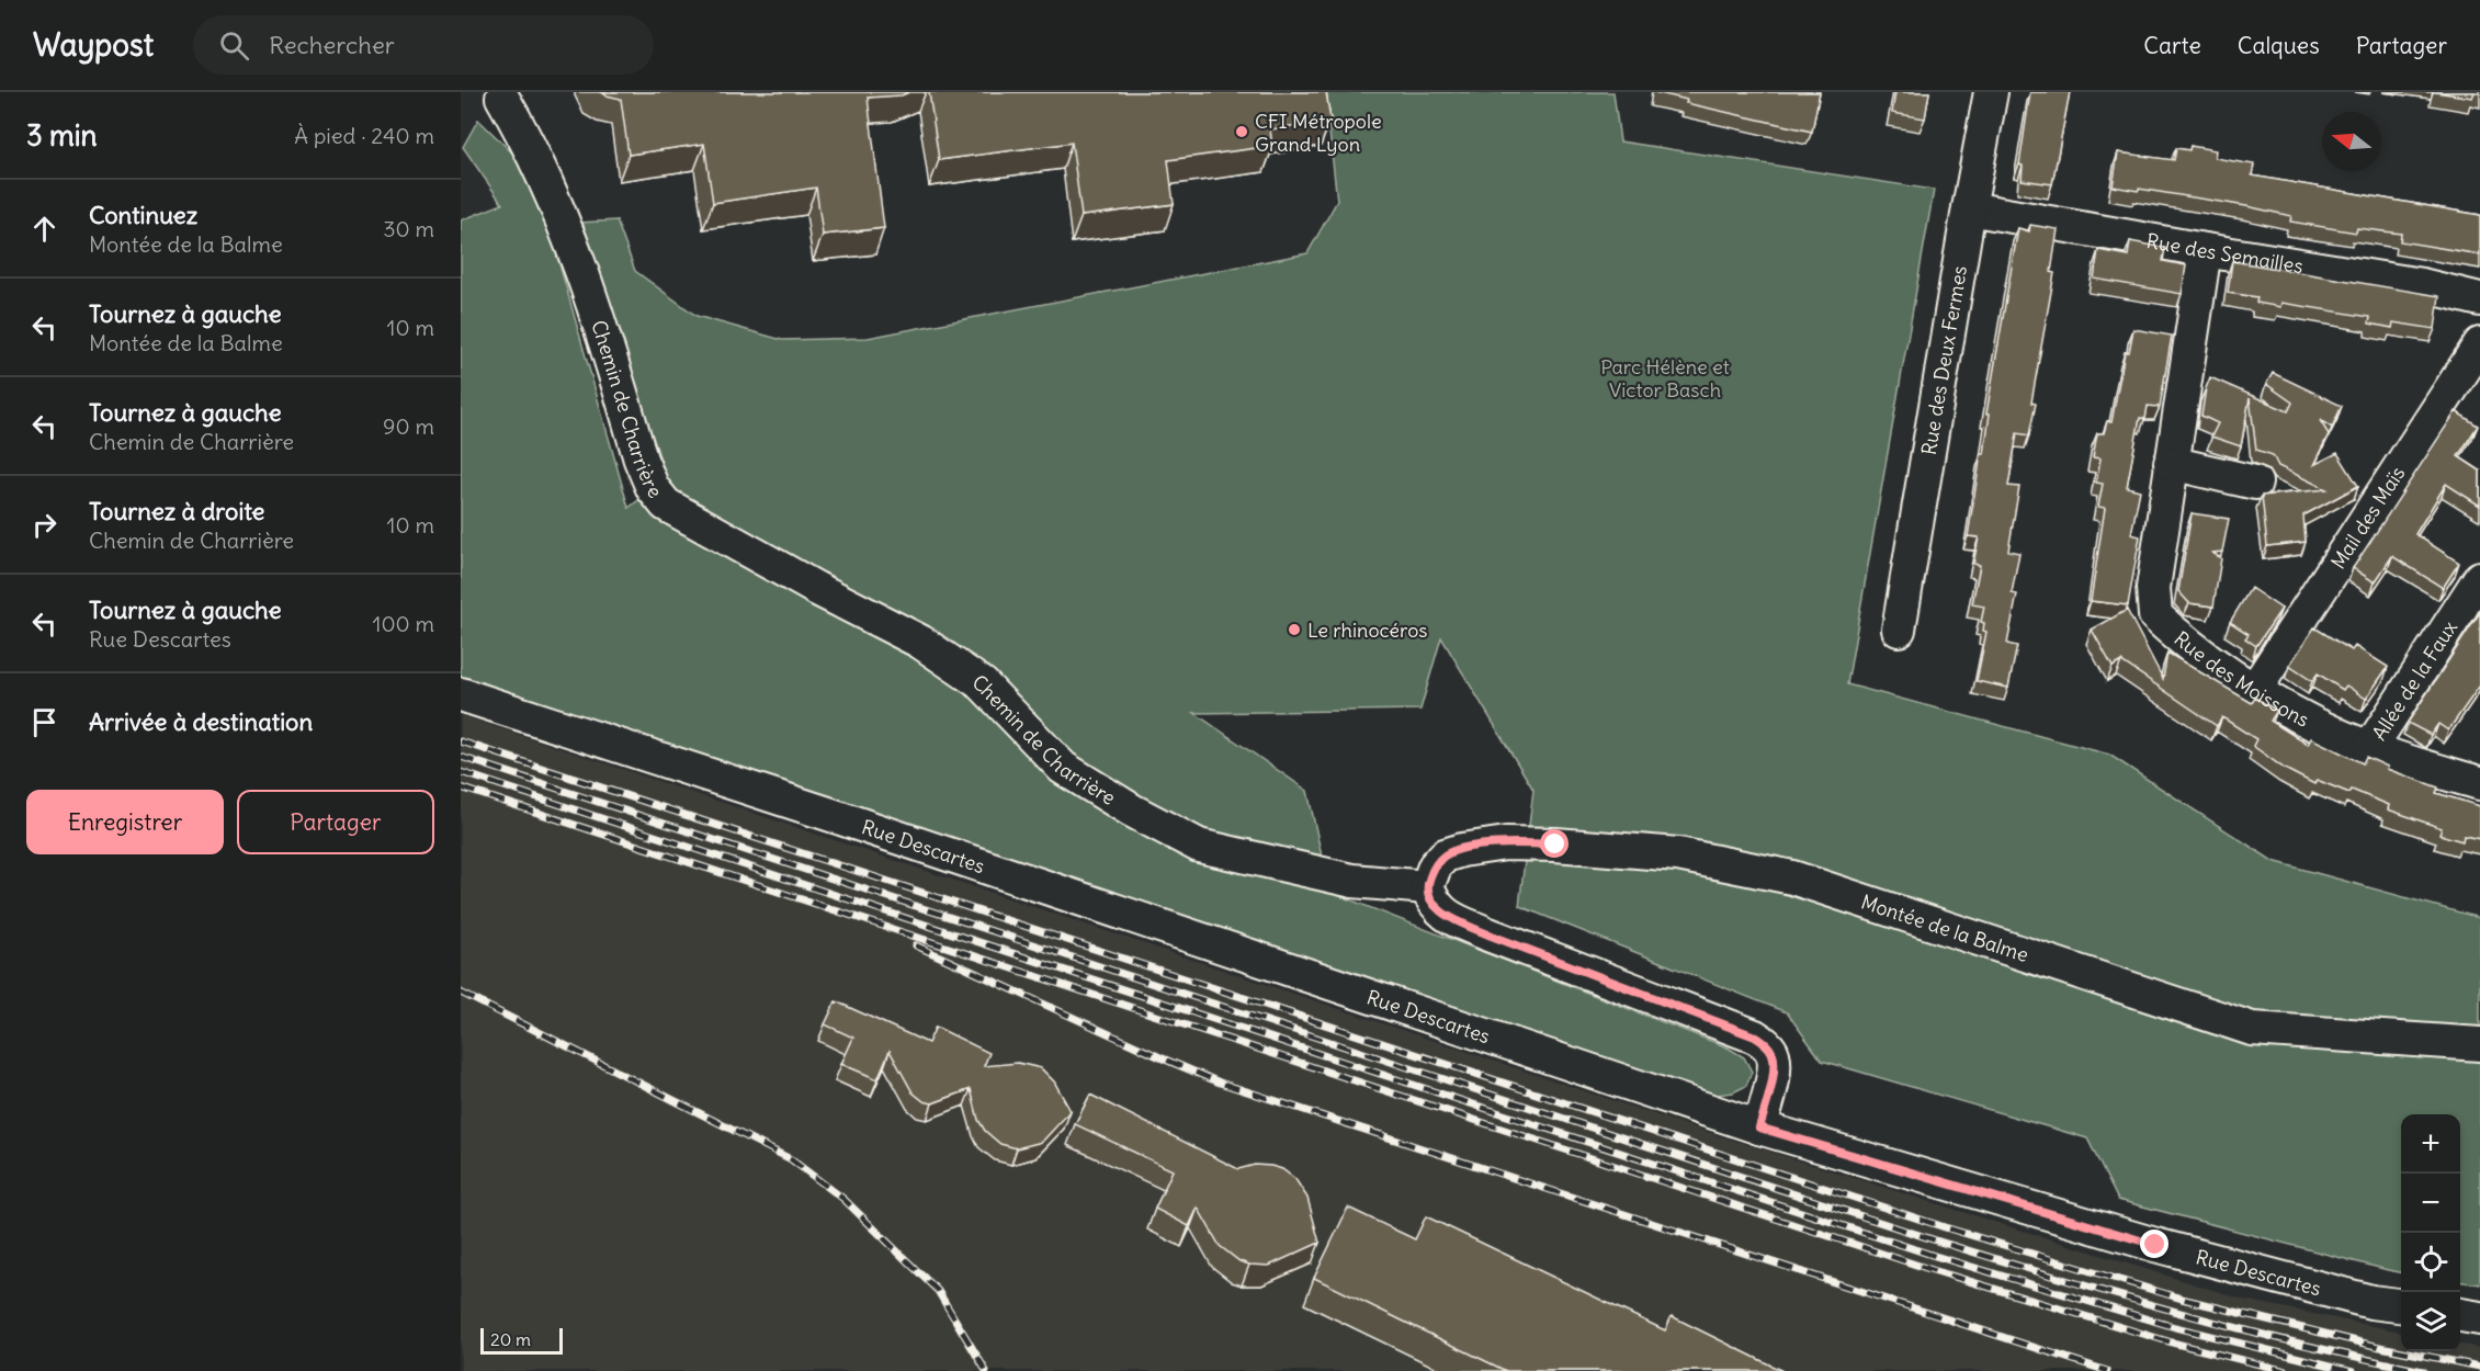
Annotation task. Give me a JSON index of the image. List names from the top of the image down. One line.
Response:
{"streets":{"street":["Rue des Semailles","Rue des Deux Fermes","Chemin de Charrière","Mail des Maïs","Rue des Moissons","Allée de la Faux","Rue Descartes","Montée de la Balme"]},"crossings":[["Rue des Semailles","Rue des Deux Fermes"],["Rue des Semailles","Rue des Moissons"],["Chemin de Charrière","Montée de la Balme"],["Mail des Maïs","Rue des Moissons"],["Rue des Moissons","Allée de la Faux"]],"parks":["Parc Hélène et Victor Basch"],"places":["CFI Métropole Grand Lyon","Le rhinocéros"],"scale_bar":"20 m","north":"left","page":{"header":"Waypost","search":"Rechercher","nav":["Carte","Calques","Partager"],"heading":["3 min","À pied · 240 m"],"list":[["Continuez","Montée de la Balme","30 m"],["Tournez à gauche","Montée de la Balme","10 m"],["Tournez à gauche","Chemin de Charrière","90 m"],["Tournez à droite","Chemin de Charrière","10 m"],["Tournez à gauche","Rue Descartes","100 m"],"Arrivée à destination"],"buttons":["Enregistrer","Partager"],"map_buttons":["+","−"],"scale":"20 m"}}
